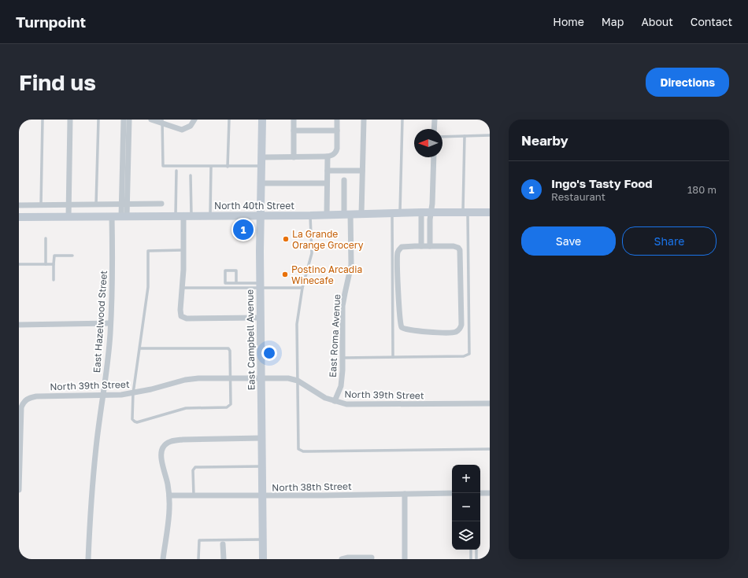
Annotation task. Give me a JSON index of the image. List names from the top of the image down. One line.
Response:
{"streets":{"street":["North 40th Street","East Hazelwood Street","East Roma Avenue","East Campbell Avenue","North 39th Street","North 38th Street"]},"crossings":[["North 40th Street","East Hazelwood Street"],["North 40th Street","East Roma Avenue"],["North 40th Street","East Campbell Avenue"],["East Hazelwood Street","North 39th Street"],["East Roma Avenue","North 39th Street"],["East Campbell Avenue","North 39th Street"],["East Campbell Avenue","North 38th Street"]],"places":["La Grande Orange Grocery","Postino Arcadia Winecafe"],"north":"left","page":{"header":"Turnpoint","nav":["Home","Map","About","Contact"],"buttons":["Directions",["Save","Share"]],"title":"Find us","heading":"Nearby","list":[{"mark":"1","name":"Ingo's Tasty Food","note":"Restaurant","value":"180 m"}],"pins":"1","map_buttons":["+","−"]}}
